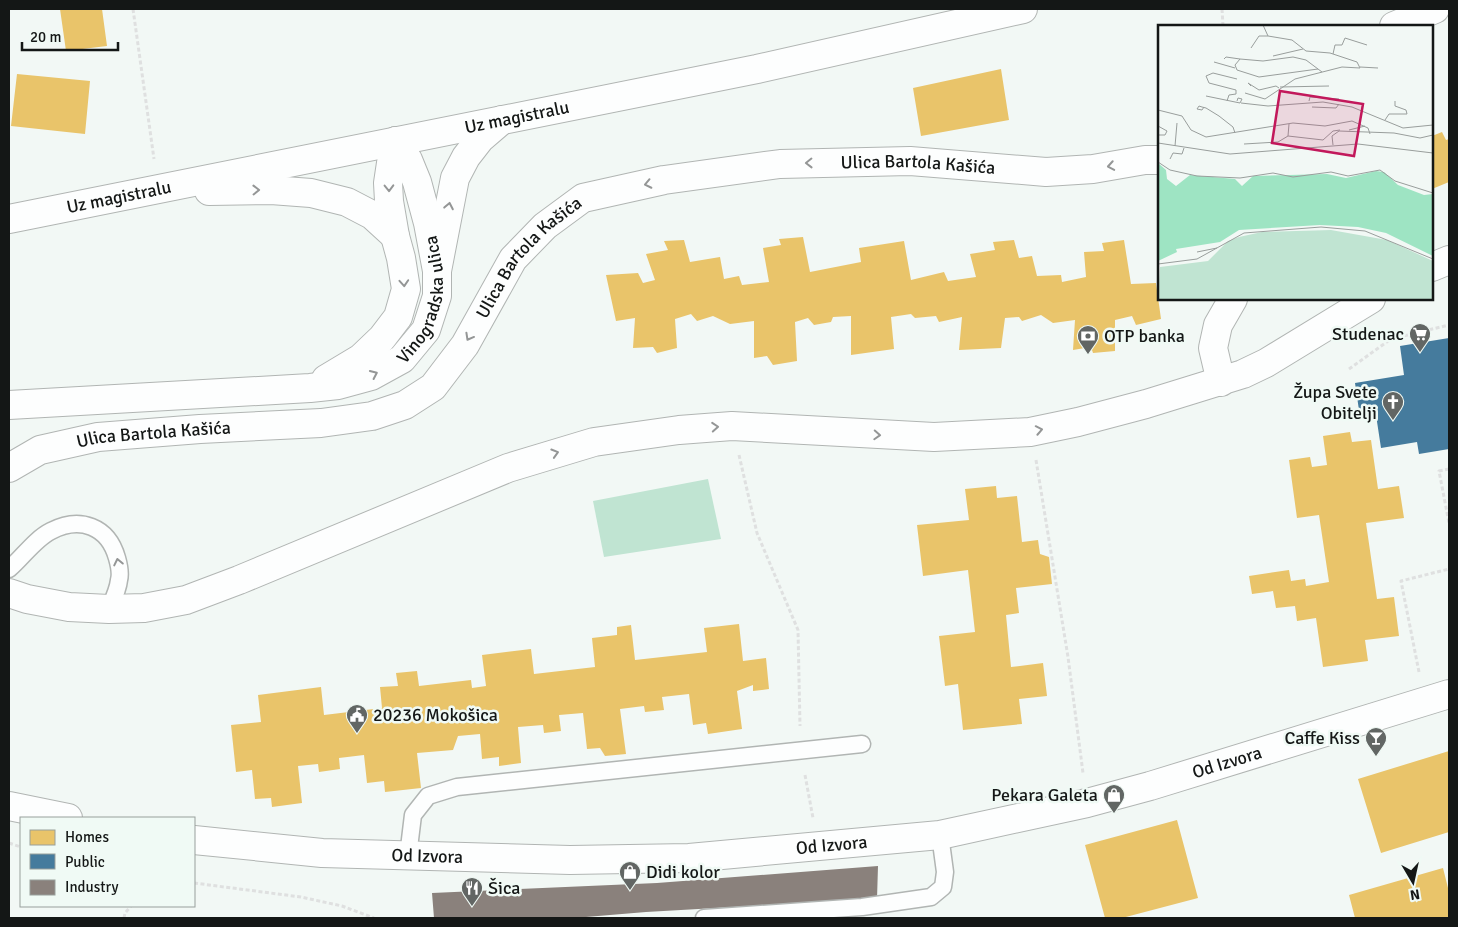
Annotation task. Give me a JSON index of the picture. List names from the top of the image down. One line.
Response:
{"streets":{"street":["Uz magistralu","Ulica Bartola Kašića","Vinogradska ulica","Od Izvora"]},"crossings":[["Uz magistralu","Vinogradska ulica"]],"places":{"supermarket":["Studenac"],"bank":["OTP banka"],"church":["Župa Svete Obitelji"],"public building":["20236 Mokošica"],"bar":["Caffe Kiss"],"shop":["Pekara Galeta","Didi kolor"],"restaurant":["Šica"]},"legend":["Homes","Public","Industry"],"scale_bar":"20 m","north":"bottom"}
